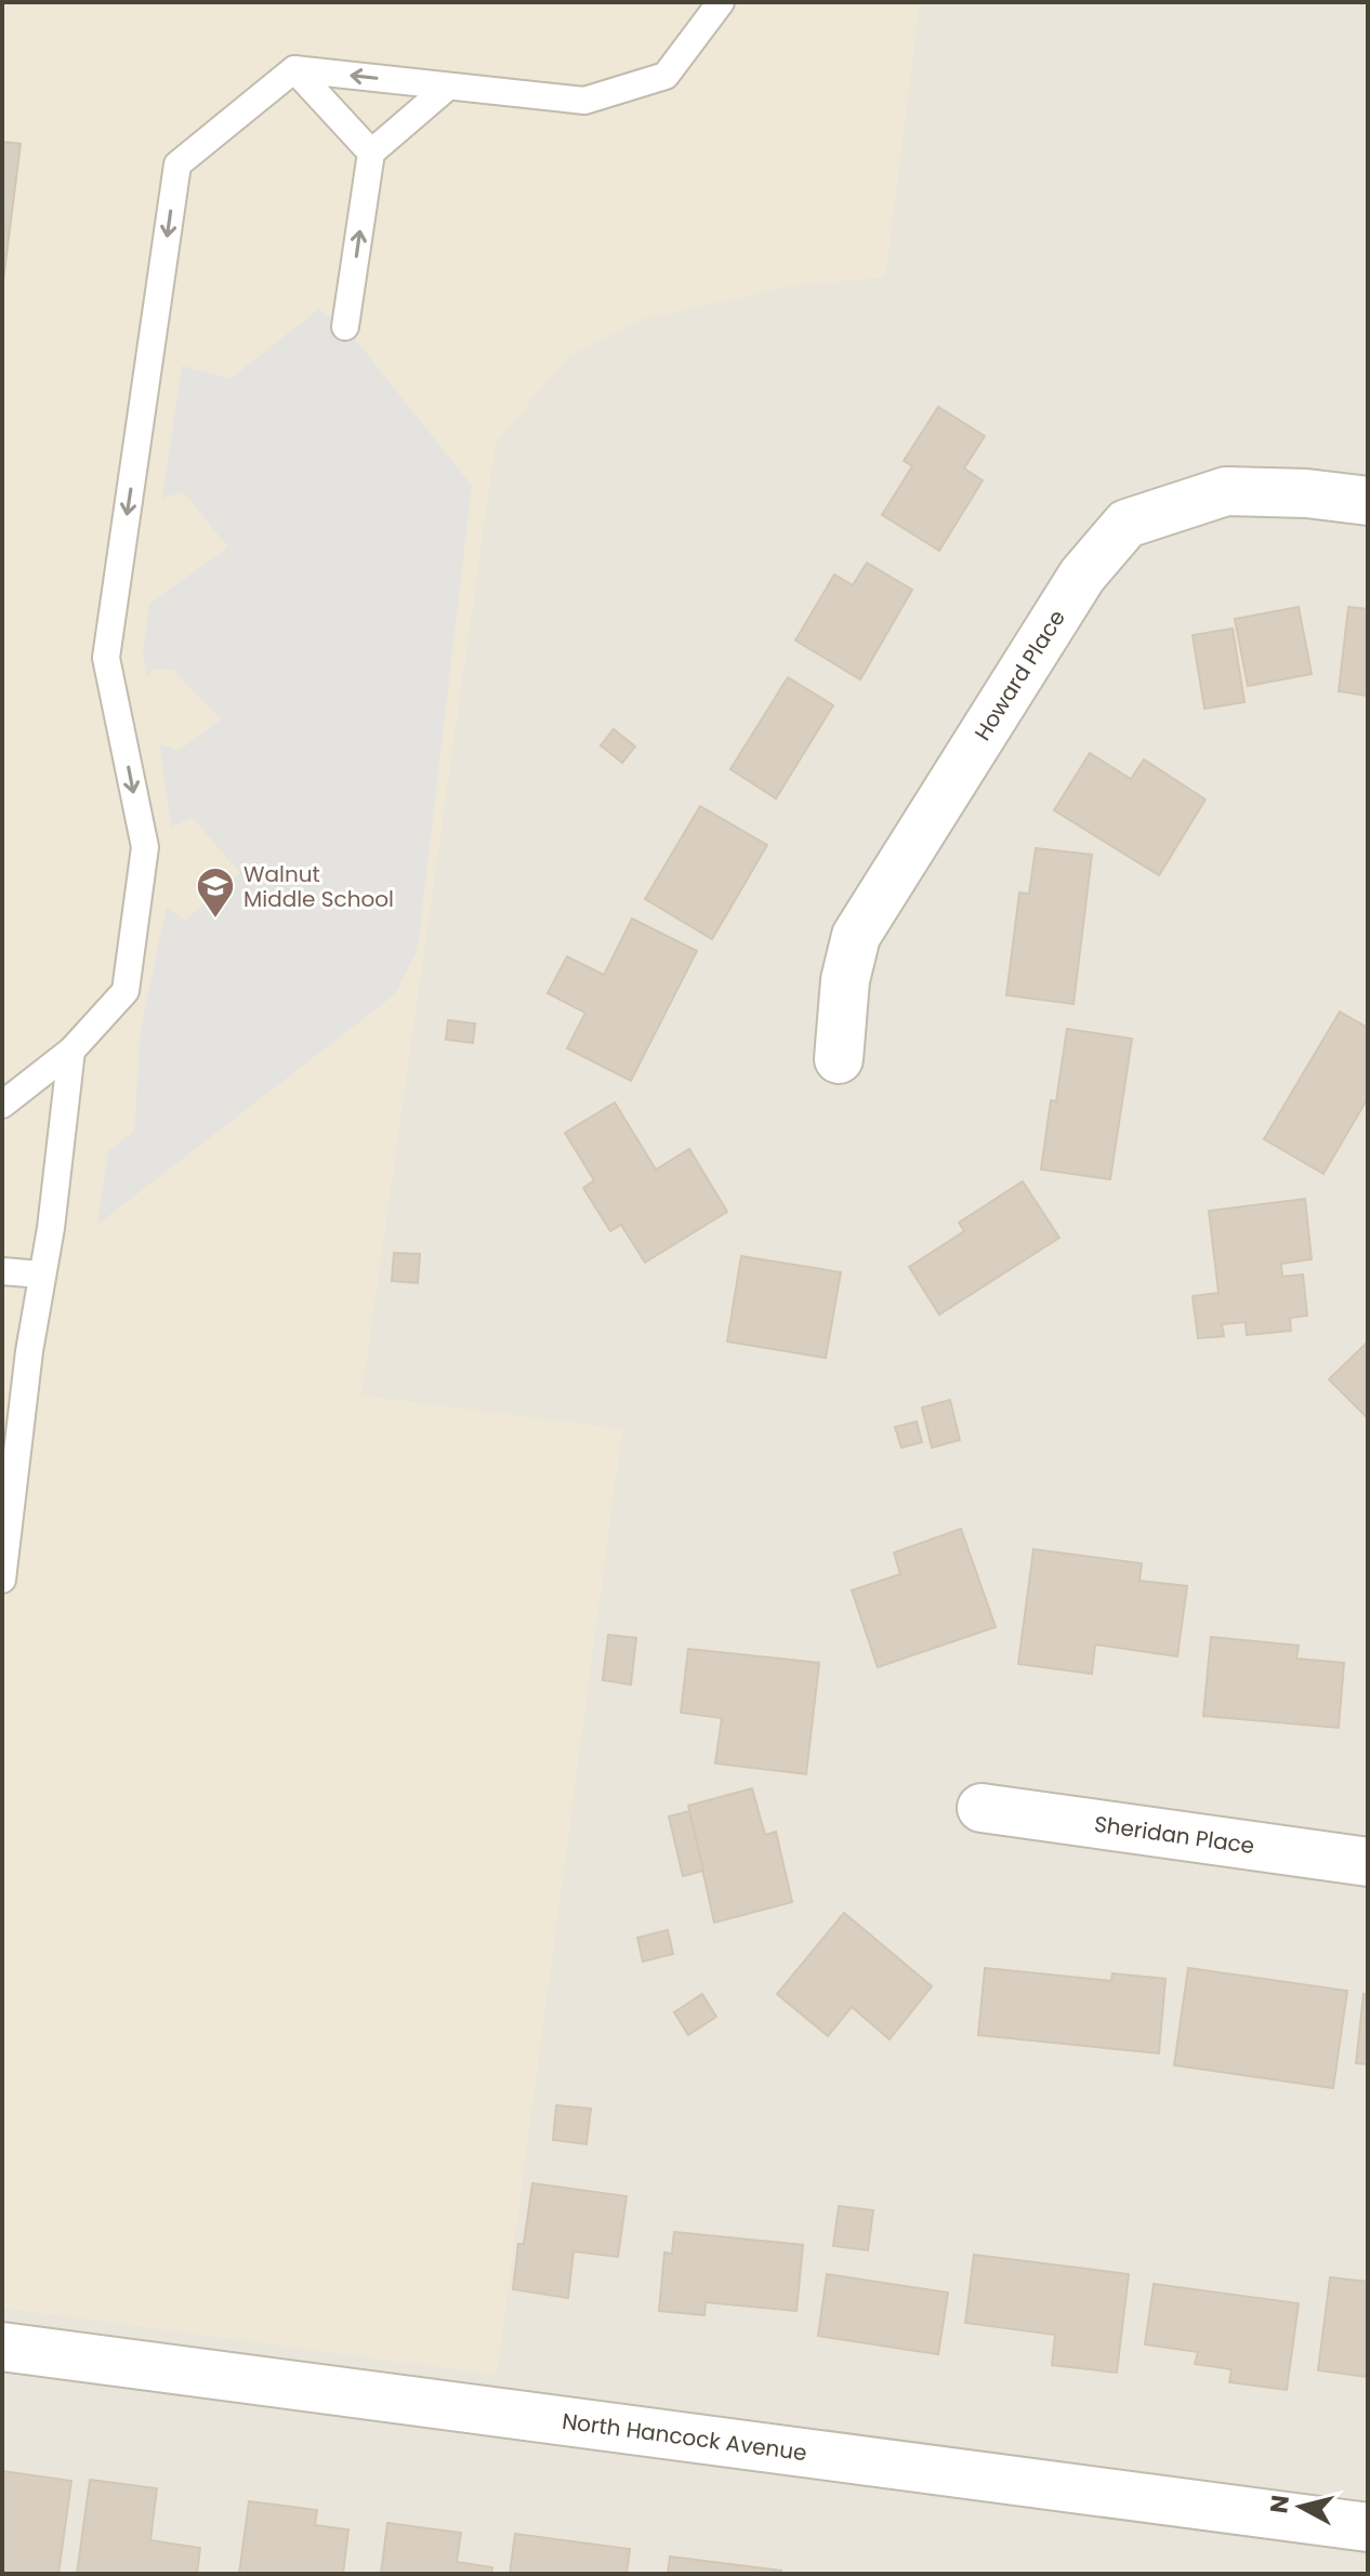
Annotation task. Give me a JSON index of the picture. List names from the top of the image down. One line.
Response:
{"streets":{"street":["Howard Place","Sheridan Place","North Hancock Avenue"]},"places":{"school or university":["Walnut Middle School"]},"north":"left"}
